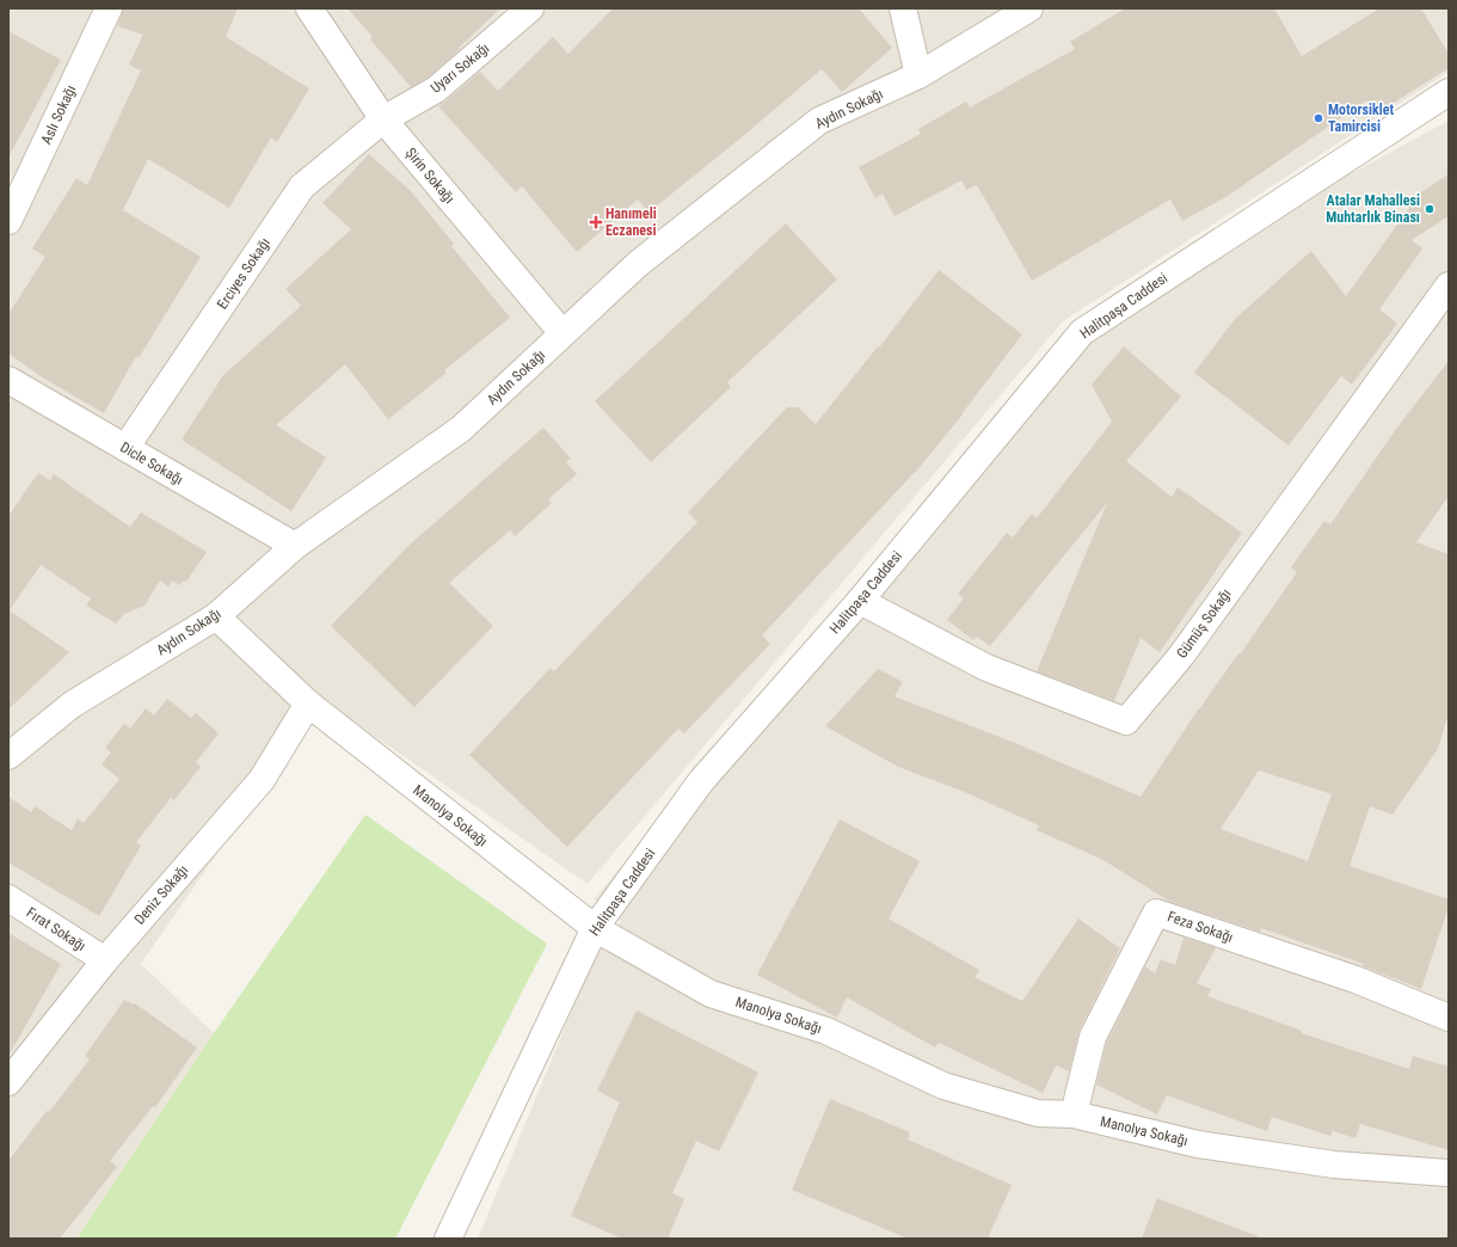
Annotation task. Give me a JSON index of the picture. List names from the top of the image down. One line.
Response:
{"streets":{"street":["Uyarı Sokağı","Aydın Sokağı","Aslı Sokağı","Şirin Sokağı","Erciyes Sokağı","Halitpaşa Caddesi","Dicle Sokağı","Gümüş Sokağı","Manolya Sokağı","Deniz Sokağı","Feza Sokağı","Fırat Sokağı"]},"crossings":[["Uyarı Sokağı","Şirin Sokağı"],["Uyarı Sokağı","Erciyes Sokağı"],["Aydın Sokağı","Şirin Sokağı"],["Aydın Sokağı","Dicle Sokağı"],["Aydın Sokağı","Manolya Sokağı"],["Şirin Sokağı","Erciyes Sokağı"],["Erciyes Sokağı","Dicle Sokağı"],["Halitpaşa Caddesi","Gümüş Sokağı"],["Halitpaşa Caddesi","Manolya Sokağı"],["Manolya Sokağı","Deniz Sokağı"],["Manolya Sokağı","Feza Sokağı"],["Deniz Sokağı","Fırat Sokağı"]],"places":{"other":["Motorsiklet Tamircisi","Atalar Mahallesi Muhtarlık Binası"],"health":["Hanımeli Eczanesi"]}}
